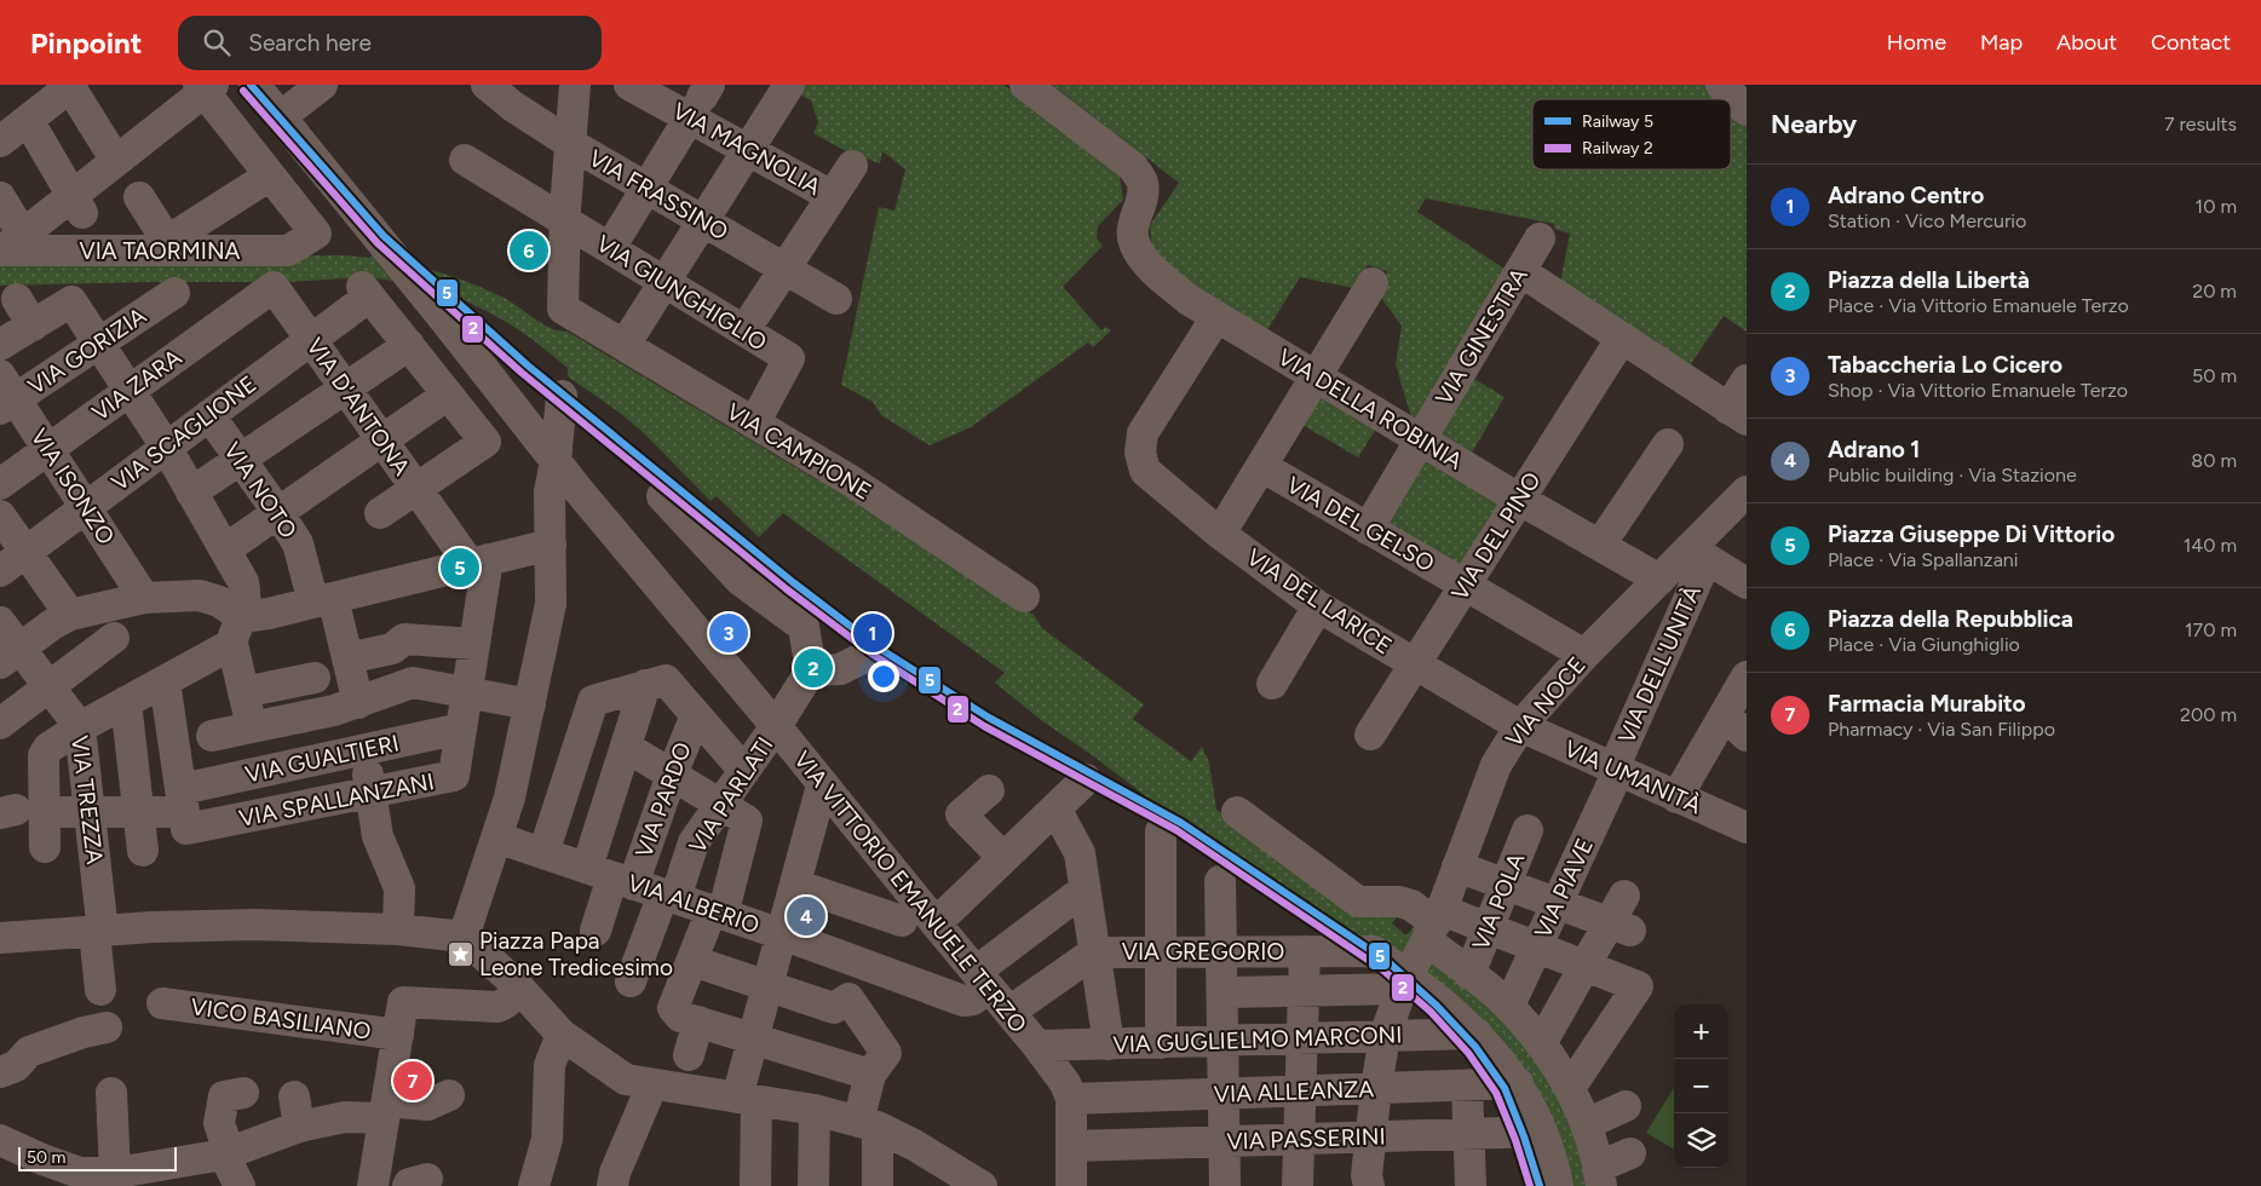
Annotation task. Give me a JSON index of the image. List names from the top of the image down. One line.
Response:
{"streets":{"street":["VIA MAGNOLIA","VIA FRASSINO","VIA TAORMINA","VIA GIUNGHIGLIO","VIA GINESTRA","VIA GORIZIA","VIA ZARA","VIA D'ANTONA","VIA DELLA ROBINIA","VIA SCAGLIONE","VIA CAMPIONE","VIA ISONZO","VIA NOTO","VIA DEL GELSO","VIA DEL PINO","VIA DEL LARICE","VIA DELL'UNITÀ","VIA NOCE","VIA GUALTIERI","VIA UMANITÀ","VIA PARLATI","VIA TREZZA","VIA SPALLANZANI","VIA PARDO","VIA PIAVE","VIA VITTORIO EMANUELE TERZO","VIA POLA","VIA ALBERIO","VIA GREGORIO","VICO BASILIANO","VIA GUGLIELMO MARCONI","VIA ALLEANZA","VIA PASSERINI"]},"crossings":[["VIA GIUNGHIGLIO","VIA CAMPIONE"],["VIA GINESTRA","VIA DELLA ROBINIA"],["VIA GINESTRA","VIA DEL GELSO"],["VIA GORIZIA","VIA ISONZO"],["VIA ZARA","VIA D'ANTONA"],["VIA ZARA","VIA ISONZO"],["VIA D'ANTONA","VIA SCAGLIONE"],["VIA D'ANTONA","VIA SPALLANZANI"],["VIA DELLA ROBINIA","VIA DEL PINO"],["VIA DELLA ROBINIA","VIA DEL LARICE"],["VIA DELLA ROBINIA","VIA NOCE"],["VIA SCAGLIONE","VIA ISONZO"],["VIA SCAGLIONE","VIA NOTO"],["VIA DEL GELSO","VIA DEL PINO"],["VIA DEL GELSO","VIA NOCE"],["VIA DEL PINO","VIA DEL LARICE"],["VIA DEL LARICE","VIA NOCE"],["VIA DEL LARICE","VIA UMANITÀ"],["VIA DELL'UNITÀ","VIA NOCE"],["VIA DELL'UNITÀ","VIA UMANITÀ"],["VIA DELL'UNITÀ","VIA PIAVE"],["VIA NOCE","VIA UMANITÀ"],["VIA NOCE","VIA GREGORIO"],["VIA NOCE","VIA GUGLIELMO MARCONI"],["VIA NOCE","VIA ALLEANZA"],["VIA NOCE","VIA PASSERINI"],["VIA GUALTIERI","VIA SPALLANZANI"],["VIA UMANITÀ","VIA PIAVE"],["VIA PARLATI","VIA VITTORIO EMANUELE TERZO"],["VIA PARLATI","VIA ALBERIO"],["VIA PARDO","VIA ALBERIO"],["VIA VITTORIO EMANUELE TERZO","VIA ALBERIO"],["VIA VITTORIO EMANUELE TERZO","VIA GREGORIO"],["VIA VITTORIO EMANUELE TERZO","VIA GUGLIELMO MARCONI"],["VIA VITTORIO EMANUELE TERZO","VIA ALLEANZA"],["VIA VITTORIO EMANUELE TERZO","VIA PASSERINI"]],"places":{"place":["Piazza Papa Leone Tredicesimo"]},"lines":["rail line 5","rail line 2"],"legend":["Railway 5","Railway 2"],"scale_bar":"50 m","page":{"header":"Pinpoint","search":"Search here","nav":["Home","Map","About","Contact"],"heading":["Nearby","7 results"],"list":[{"mark":"1","name":"Adrano Centro","note":"Station · Vico Mercurio","value":"10 m"},{"mark":"2","name":"Piazza della Libertà","note":"Place · Via Vittorio Emanuele Terzo","value":"20 m"},{"mark":"3","name":"Tabaccheria Lo Cicero","note":"Shop · Via Vittorio Emanuele Terzo","value":"50 m"},{"mark":"4","name":"Adrano 1","note":"Public building · Via Stazione","value":"80 m"},{"mark":"5","name":"Piazza Giuseppe Di Vittorio","note":"Place · Via Spallanzani","value":"140 m"},{"mark":"6","name":"Piazza della Repubblica","note":"Place · Via Giunghiglio","value":"170 m"},{"mark":"7","name":"Farmacia Murabito","note":"Pharmacy · Via San Filippo","value":"200 m"}],"pins":["6","5","1","3","2","4","7"],"map_buttons":["+","−"],"scale":"50 m"}}
